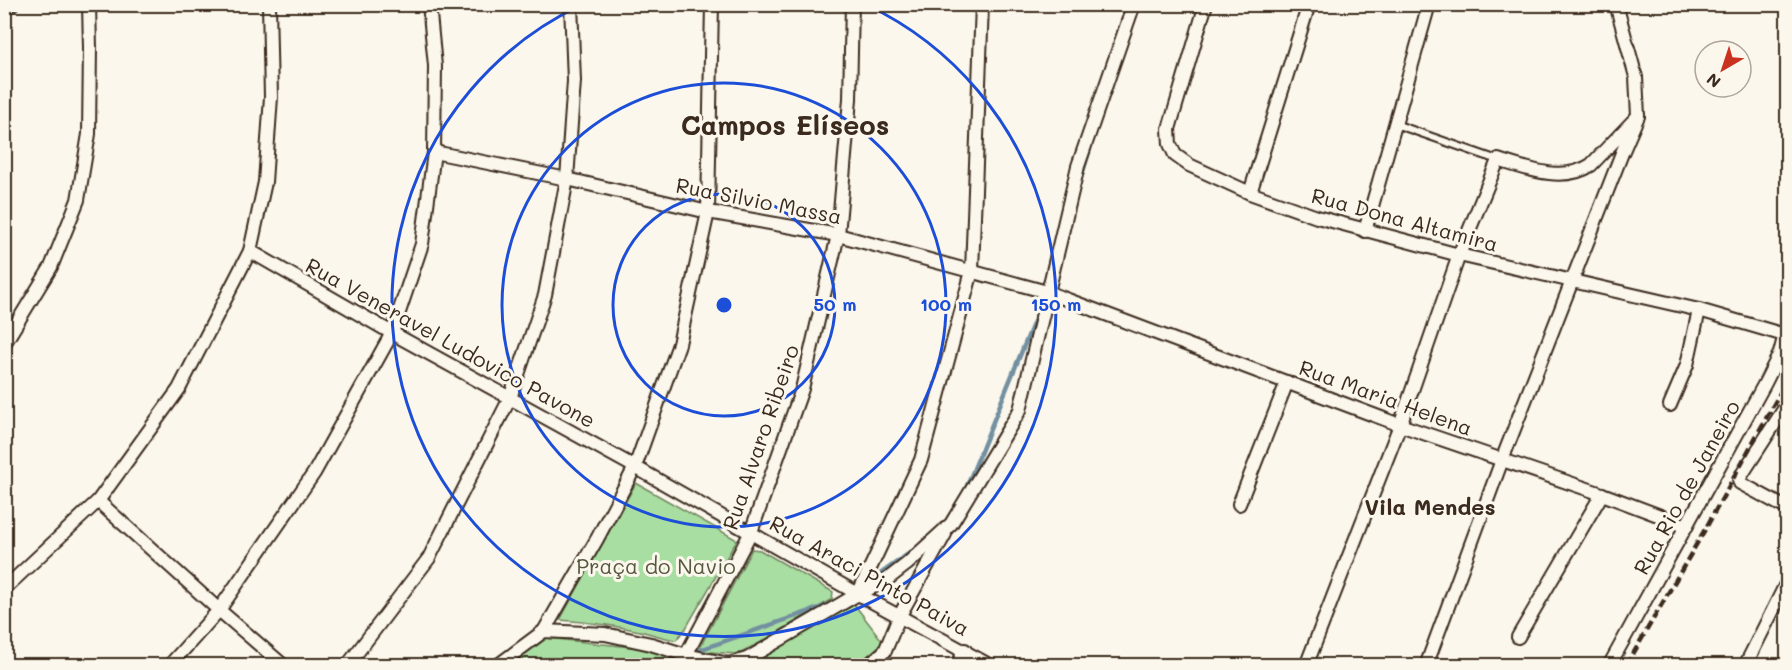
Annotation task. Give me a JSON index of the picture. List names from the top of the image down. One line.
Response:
{"streets":{"street":["Rua Silvio Massa","Rua Dona Altamira","Rua Veneravel Ludovico Pavone","Rua Maria Helena","Rua Alvaro Ribeiro","Rua Rio de Janeiro","Rua Araci Pinto Paiva"]},"crossings":[["Rua Silvio Massa","Rua Maria Helena"],["Rua Silvio Massa","Rua Alvaro Ribeiro"],["Rua Dona Altamira","Rua Rio de Janeiro"],["Rua Veneravel Ludovico Pavone","Rua Araci Pinto Paiva"],["Rua Maria Helena","Rua Rio de Janeiro"],["Rua Alvaro Ribeiro","Rua Araci Pinto Paiva"]],"districts":["Campos Elíseos","Vila Mendes"],"parks":["Praça do Navio"],"north":"bottom left","rings":["50 m","100 m","150 m"]}
